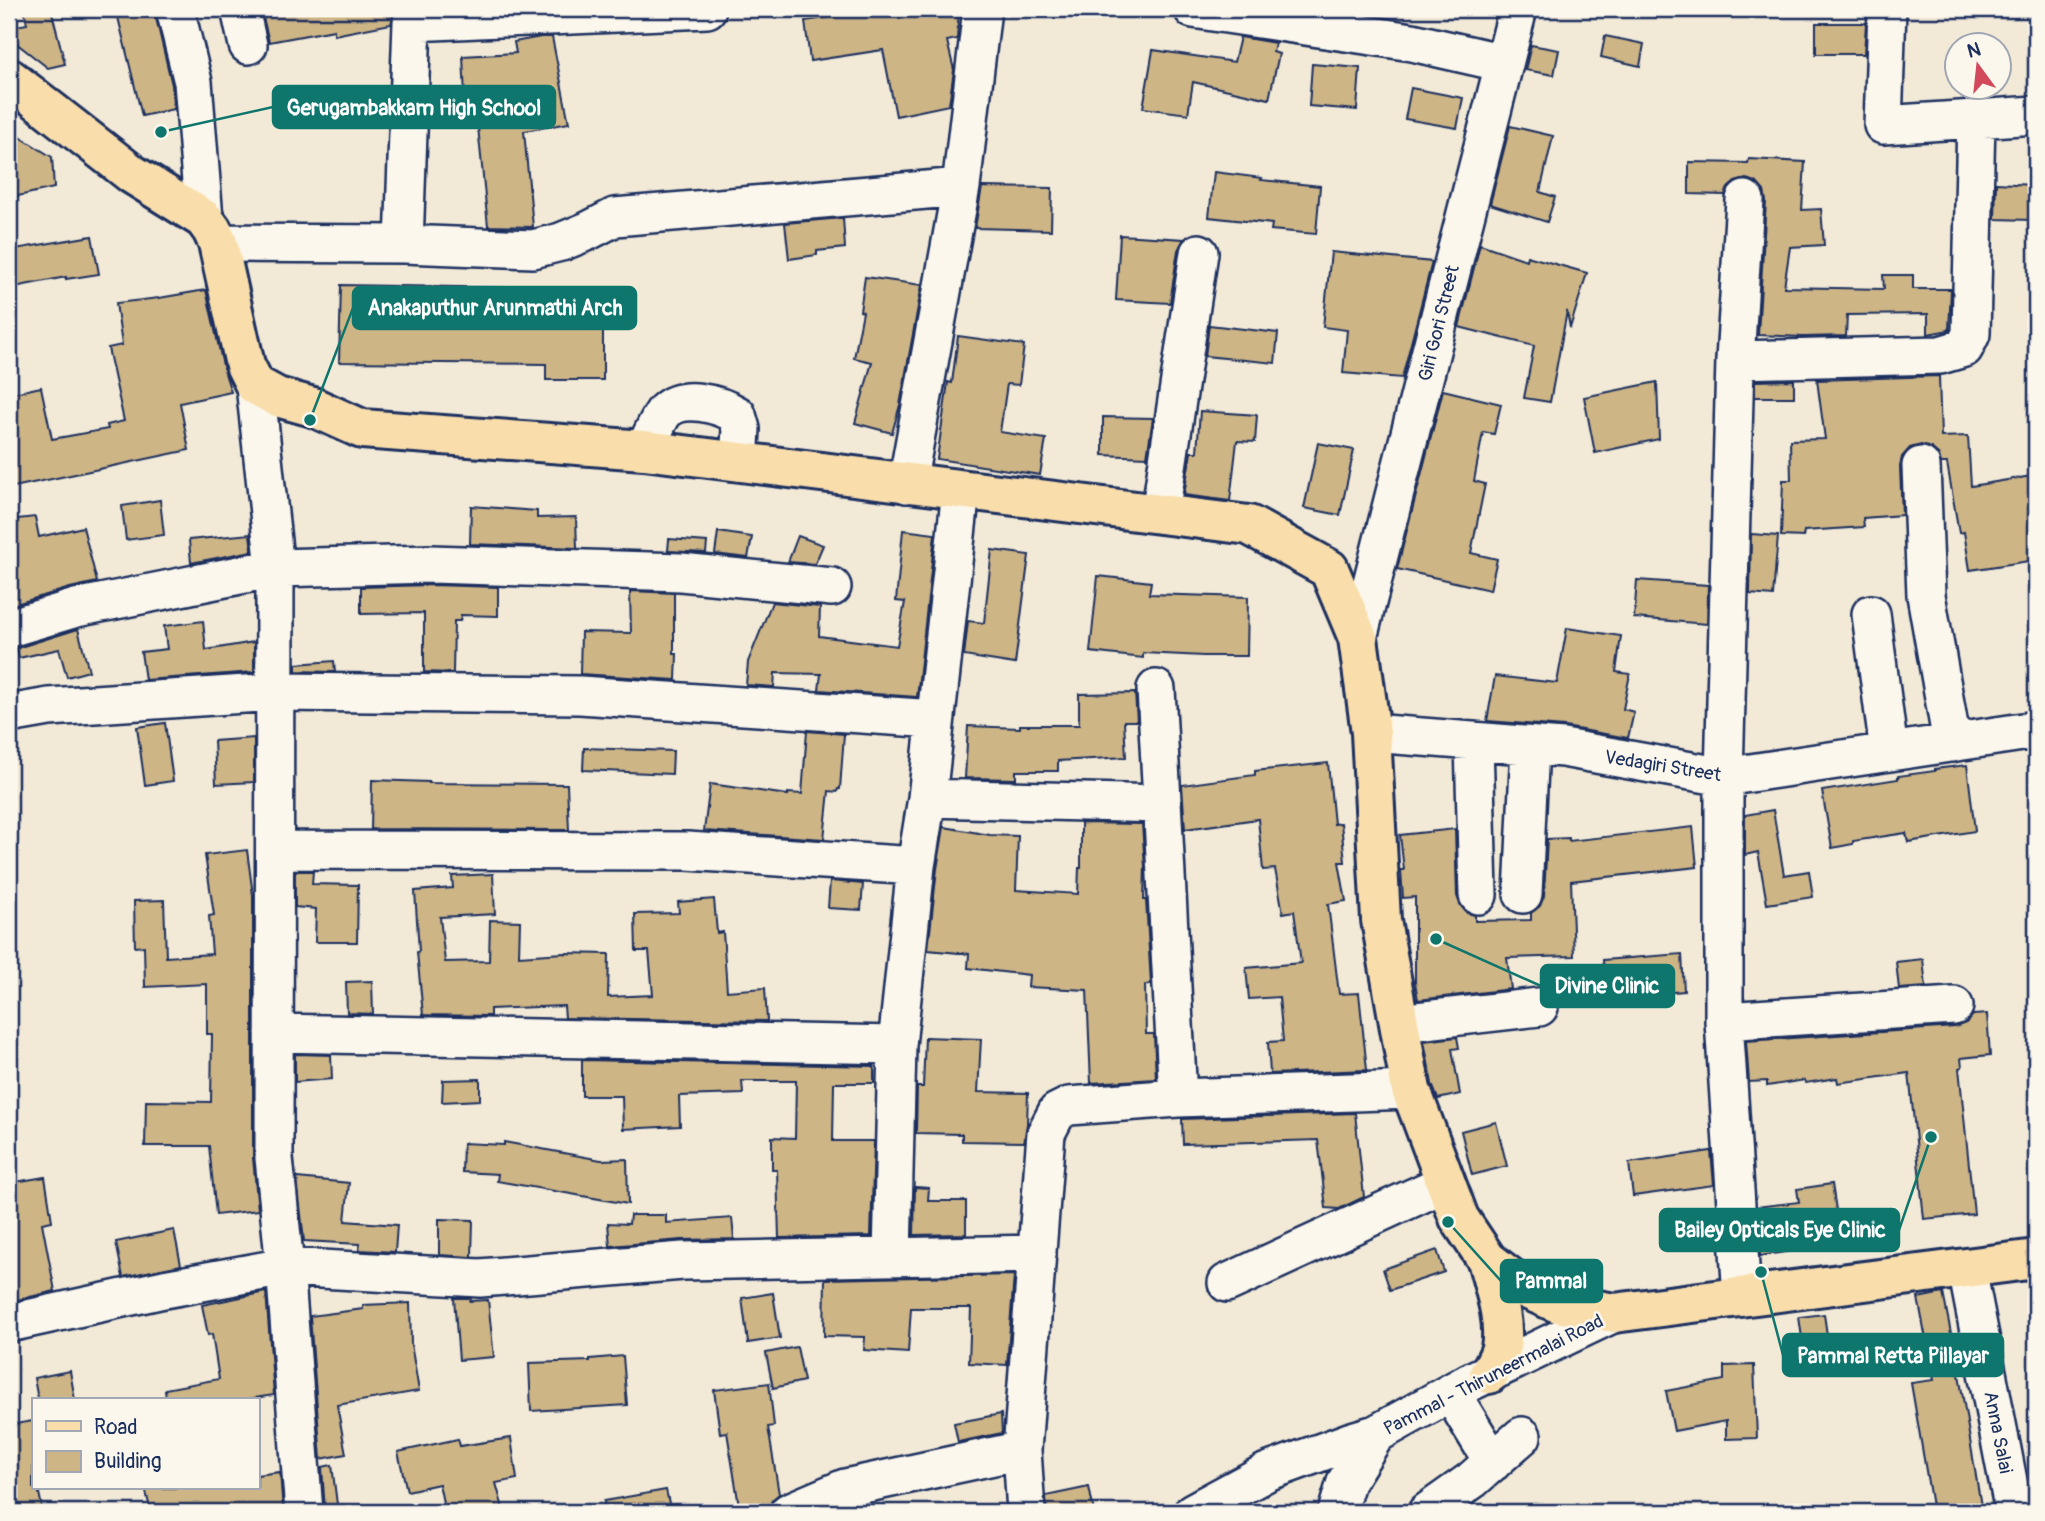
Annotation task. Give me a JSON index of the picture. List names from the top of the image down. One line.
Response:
{"streets":{"street":["Giri Gori Street","Vedagiri Street","Pammal - Thiruneermalai Road","Anna Salai"]},"places":["Gerugambakkam High School","Anakaputhur Arunmathi Arch","Divine Clinic","Bailey Opticals Eye Clinic","Pammal","Pammal Retta Pillayar"],"legend":["Road","Building"],"north":"top"}
